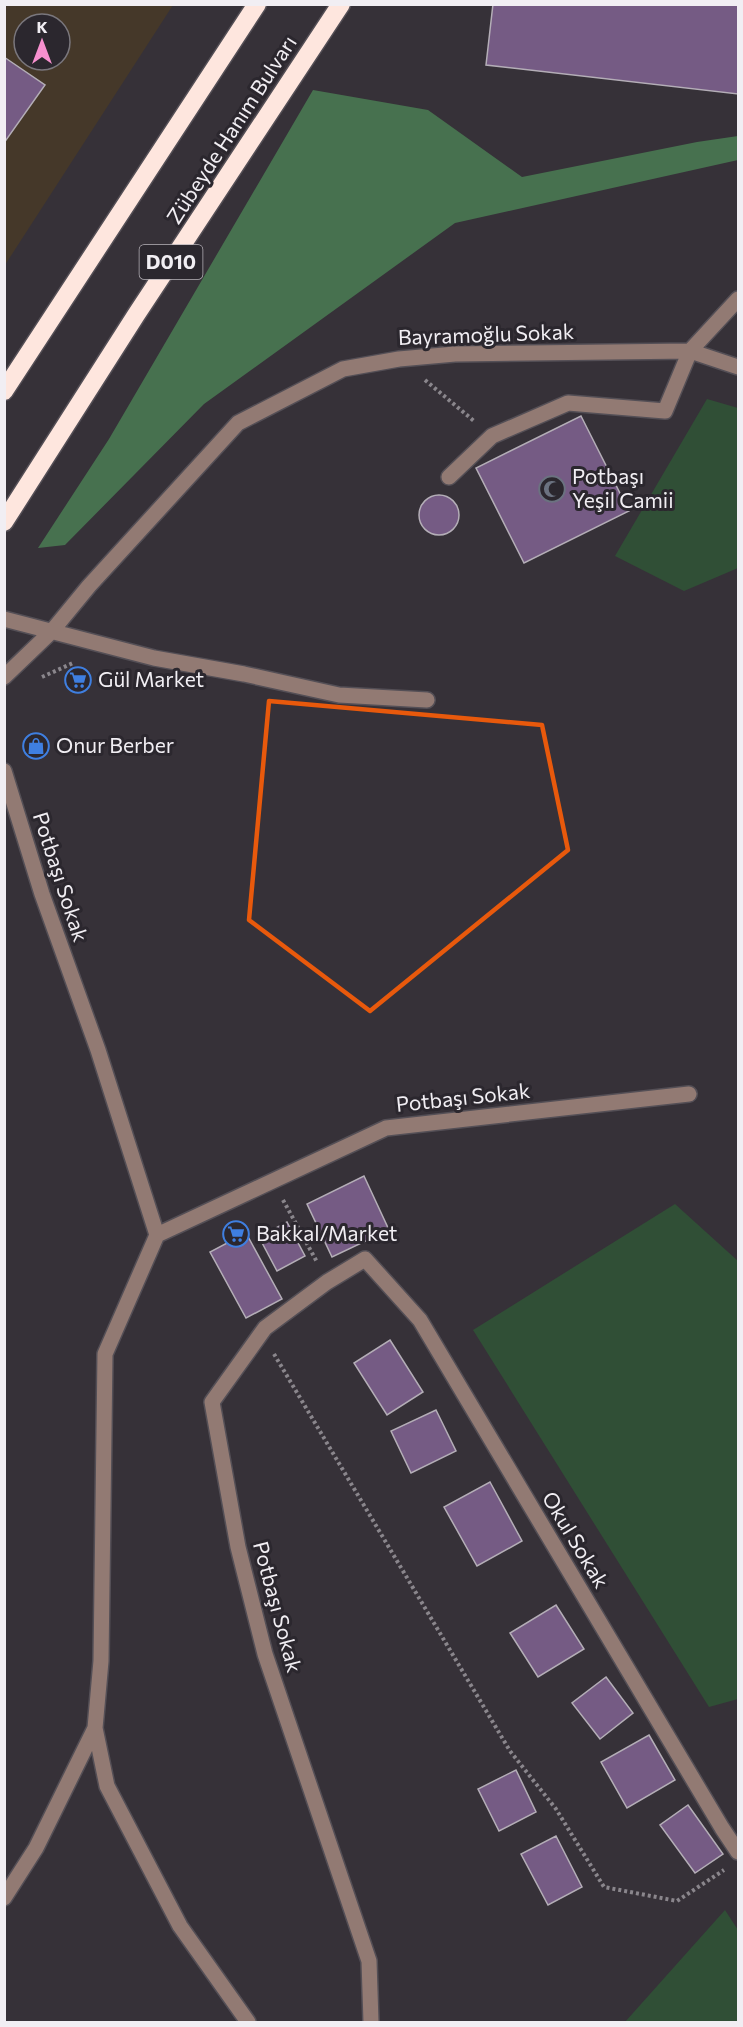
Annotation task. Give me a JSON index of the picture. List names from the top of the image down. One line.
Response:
{"streets":{"highway":["Zübeyde Hanım Bulvarı","D010"],"street":["Bayramoğlu Sokak","Potbaşı Sokak","Okul Sokak"]},"crossings":[["Potbaşı Sokak","Okul Sokak"]],"places":{"mosque":["Potbaşı Yeşil Camii"],"supermarket":["Gül Market","Bakkal/Market"],"shop":["Onur Berber"]},"north":"top"}
